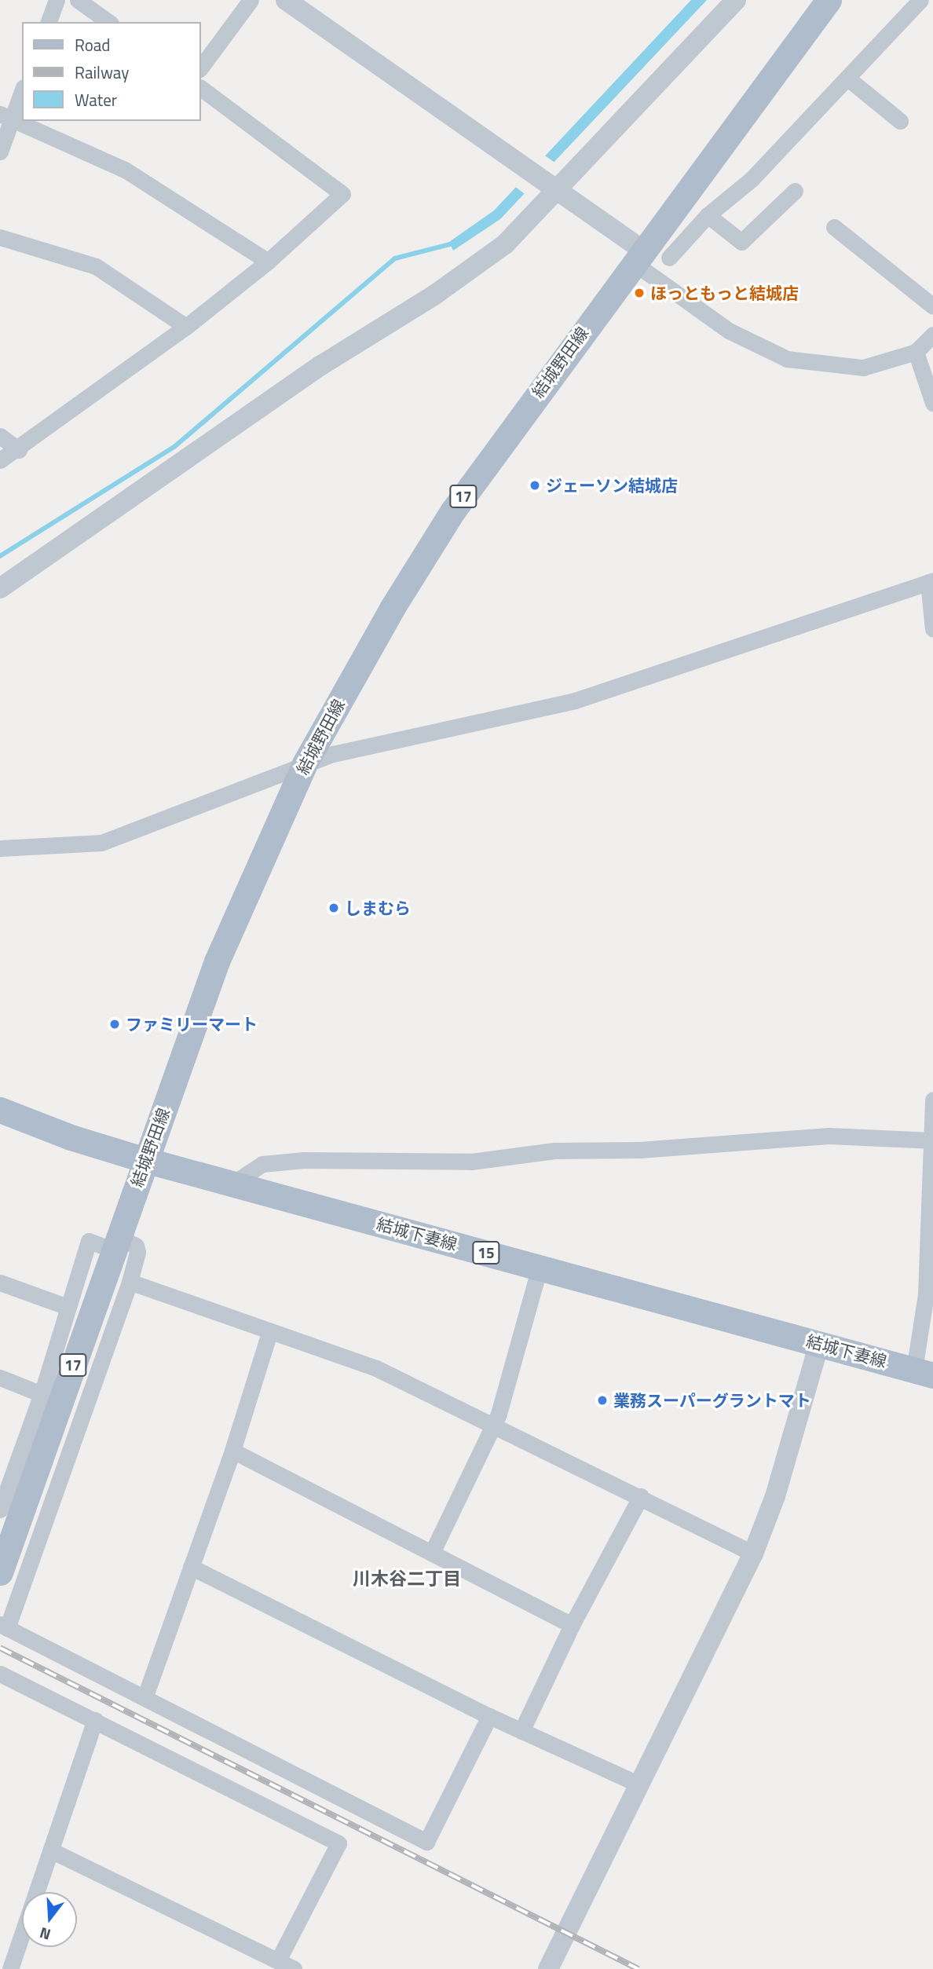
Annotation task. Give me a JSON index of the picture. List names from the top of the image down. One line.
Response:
{"streets":{"main road":["結城野田線","17","結城下妻線","15"]},"crossings":[["結城野田線","結城下妻線"]],"districts":["川木谷二丁目"],"places":["ほっともっと結城店","ジェーソン結城店","しまむら","ファミリーマート","業務スーパーグラントマト"],"legend":["Road","Railway","Water"],"north":"bottom"}
